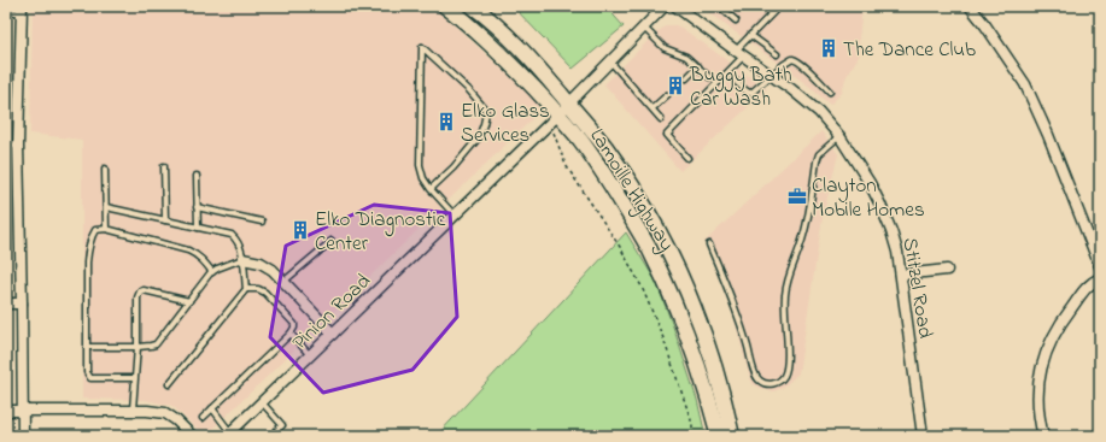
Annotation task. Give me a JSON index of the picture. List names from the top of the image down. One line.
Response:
{"streets":{"main road":["Lamoille Highway"],"street":["Stitzel Road","Pinion Road"]},"crossings":[["Lamoille Highway","Pinion Road"]],"places":{"building":["The Dance Club","Buggy Bath Car Wash","Elko Glass Services","Elko Diagnostic Center"],"office":["Clayton Mobile Homes"]}}
